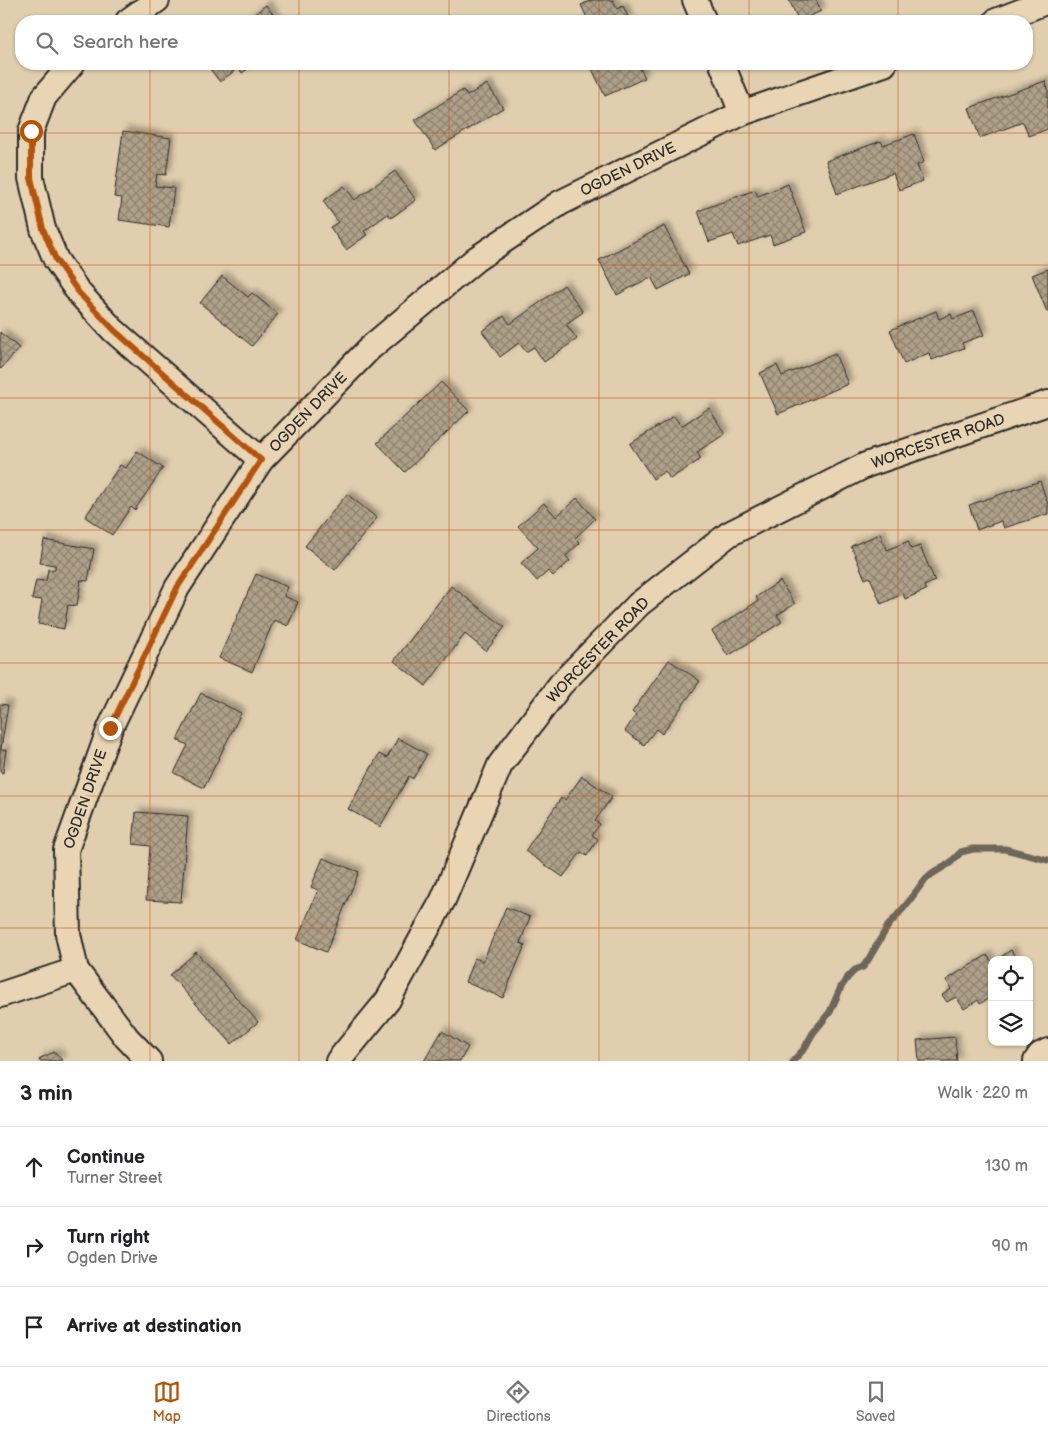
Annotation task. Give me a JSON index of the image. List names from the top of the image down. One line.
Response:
{"streets":{"street":["OGDEN DRIVE","WORCESTER ROAD"]},"page":{"search":"Search here","heading":["3 min","Walk · 220 m"],"list":[["Continue","Turner Street","130 m"],["Turn right","Ogden Drive","90 m"],"Arrive at destination"],"nav":["Map","Directions","Saved"]}}
